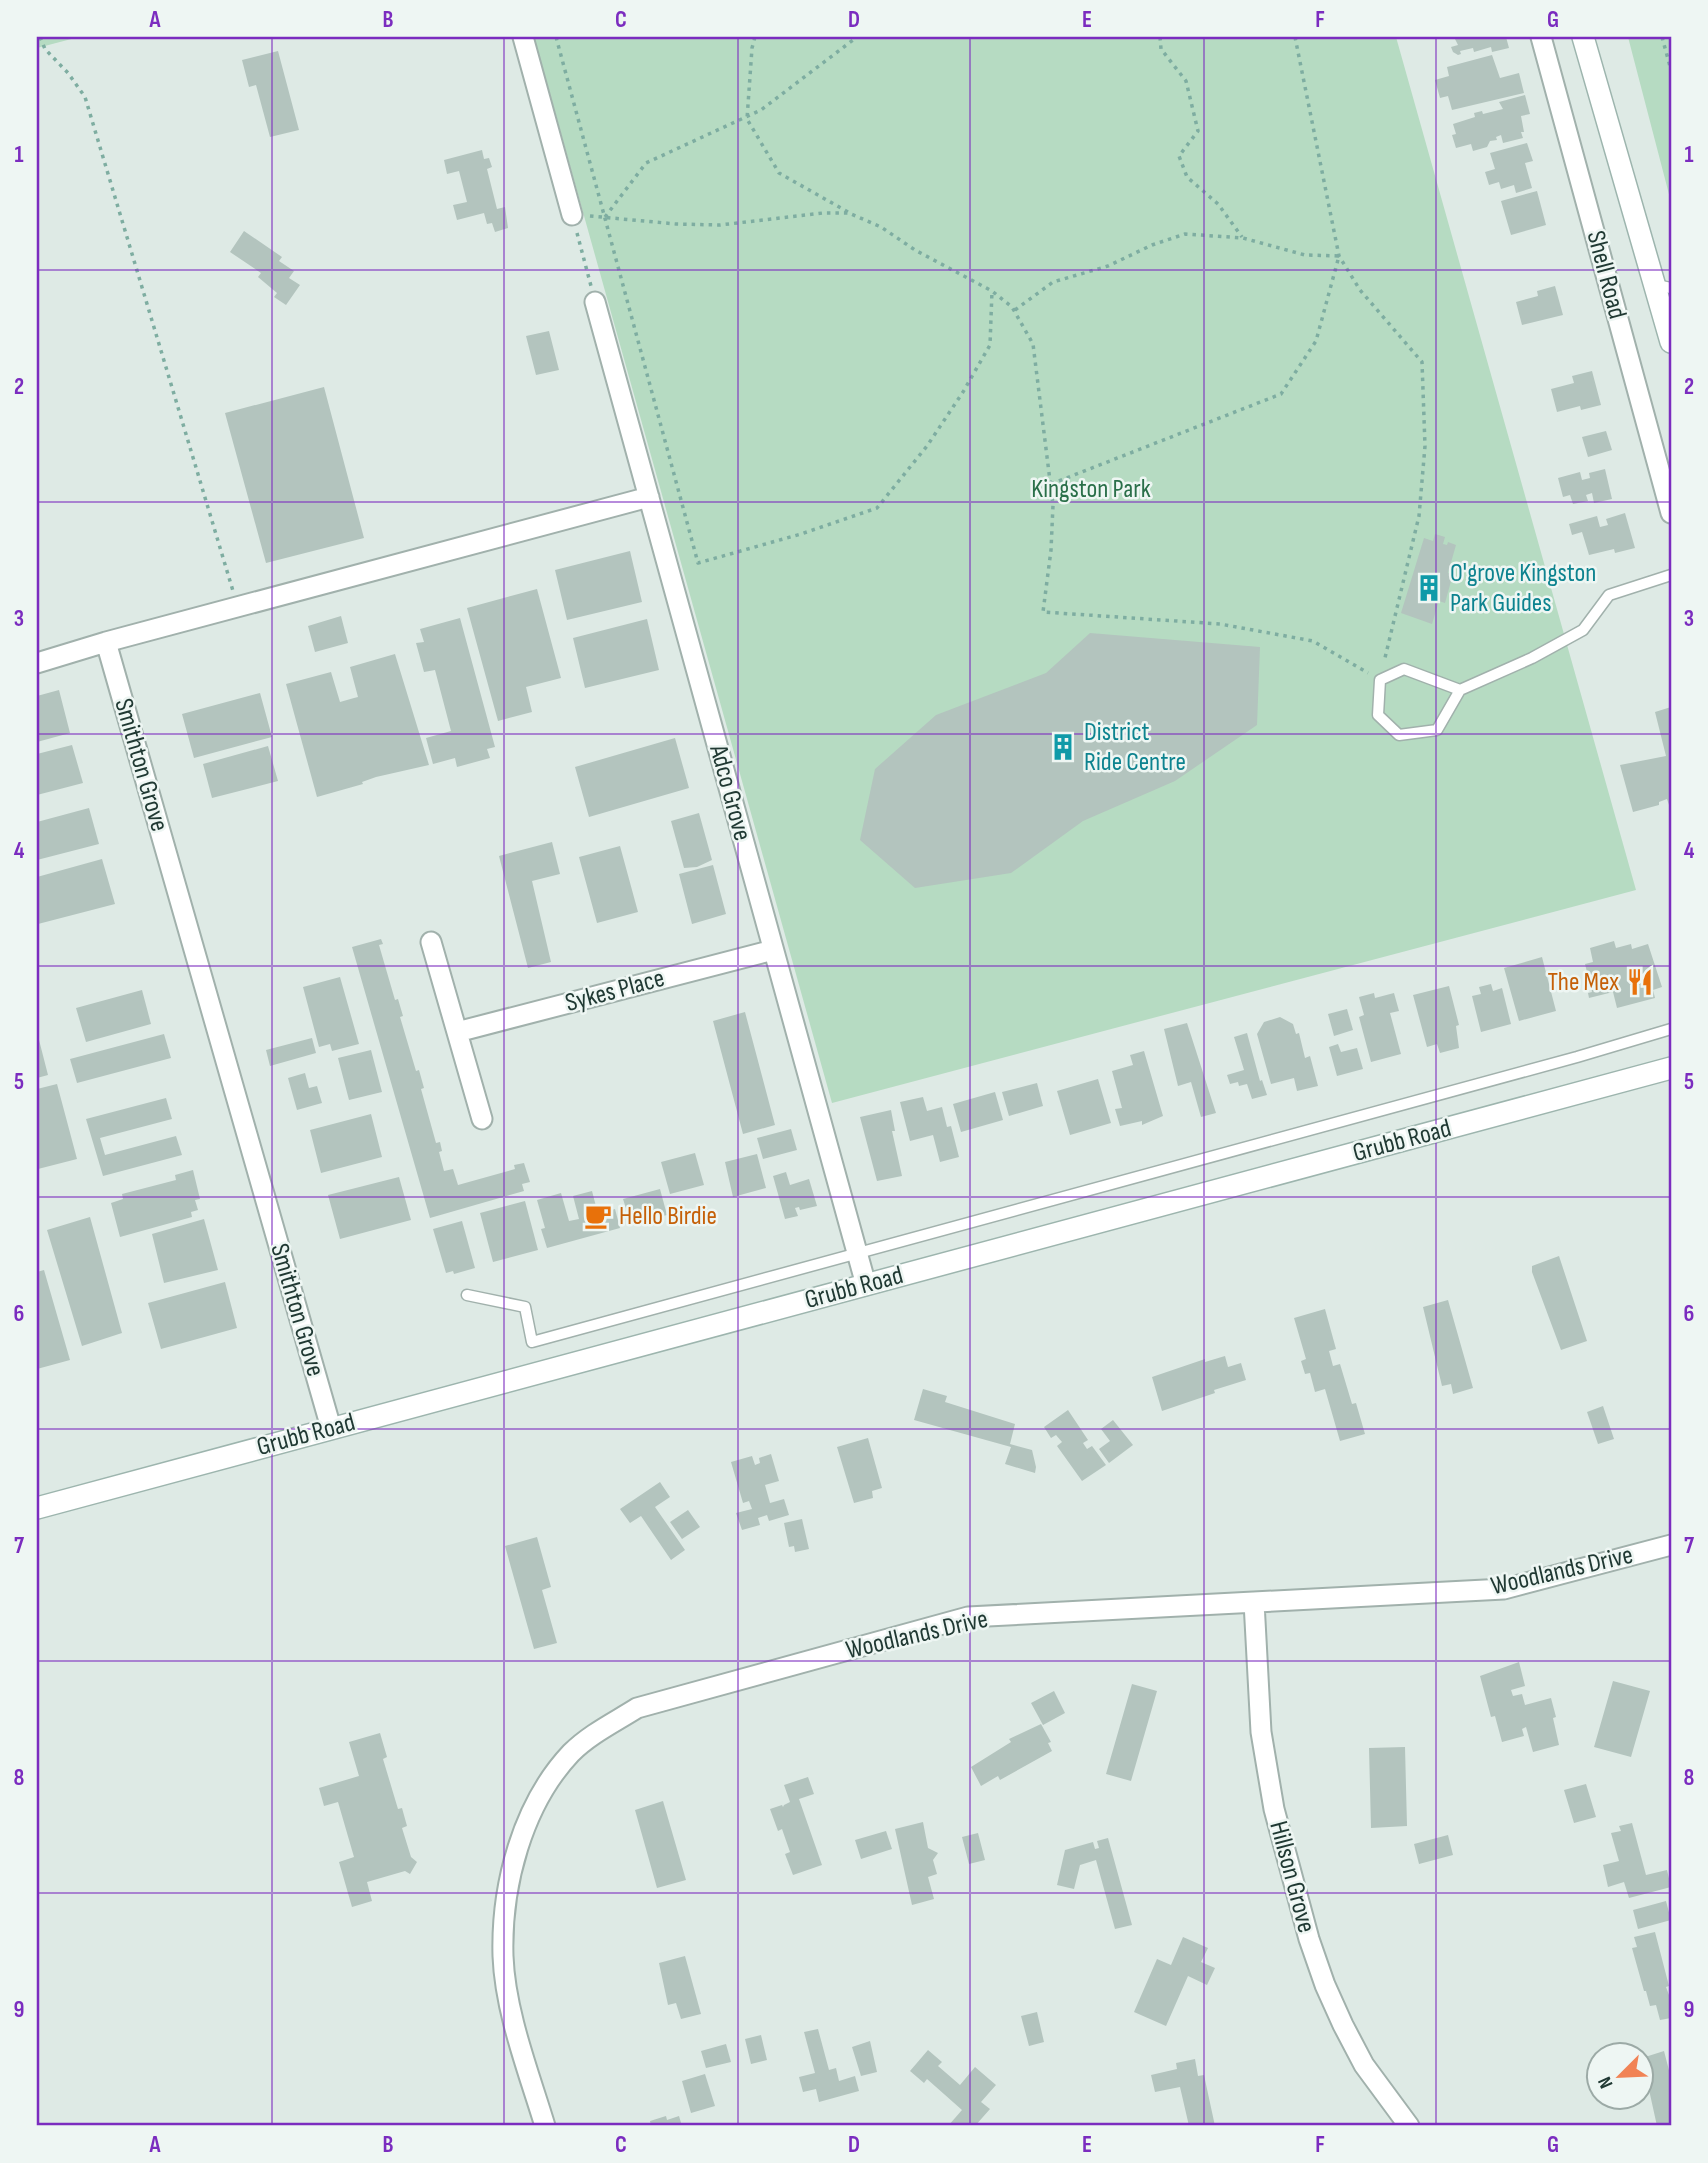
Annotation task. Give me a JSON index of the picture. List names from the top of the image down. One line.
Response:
{"streets":{"main road":["Shell Road","Grubb Road"],"street":["Smithton Grove","Adco Grove","Sykes Place","Woodlands Drive","Hillson Grove"]},"crossings":[["Smithton Grove","Grubb Road"],["Adco Grove","Sykes Place"],["Adco Grove","Grubb Road"],["Woodlands Drive","Hillson Grove"]],"parks":["Kingston Park"],"places":{"building":["O'grove Kingston Park Guides","District Ride Centre"],"restaurant":["The Mex"],"cafe":["Hello Birdie"]},"north":"bottom left","grid":{"columns":["A","B","C","D","E","F","G"],"rows":["1","2","3","4","5","6","7","8","9"]}}
